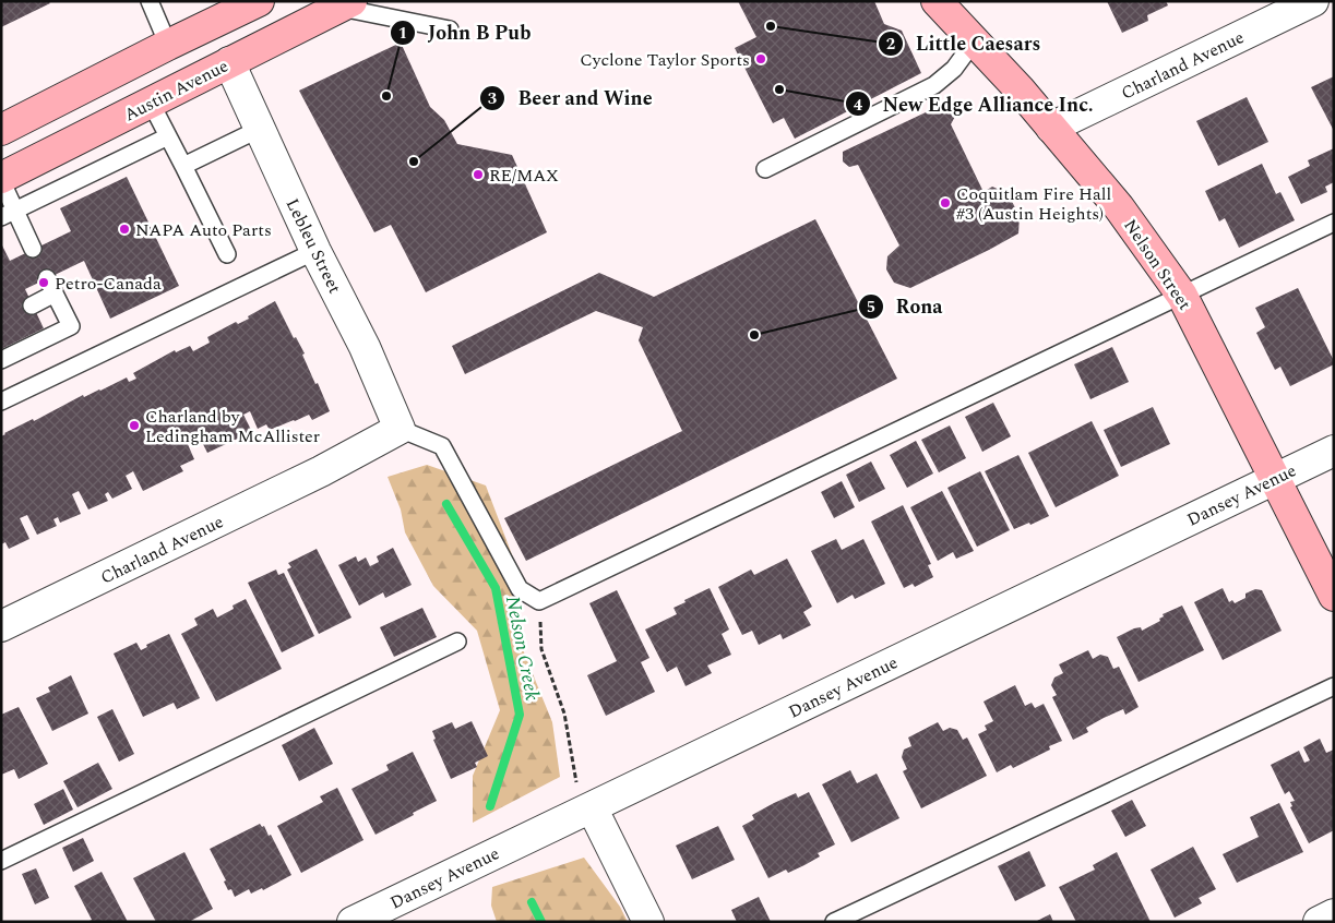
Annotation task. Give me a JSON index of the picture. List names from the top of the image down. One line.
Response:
{"streets":{"street":["Charland Avenue","Austin Avenue","Lebleu Street","Nelson Street","Dansey Avenue"]},"crossings":[["Charland Avenue","Lebleu Street"],["Charland Avenue","Nelson Street"],["Austin Avenue","Lebleu Street"],["Nelson Street","Dansey Avenue"]],"water":["Nelson Creek"],"places":["Little Caesars","Cyclone Taylor Sports","New Edge Alliance Inc.","John B Pub","Beer and Wine","RE/MAX","Coquitlam Fire Hall #3 (Austin Heights)","NAPA Auto Parts","Petro-Canada","Rona","Charland by Ledingham McAllister"]}
